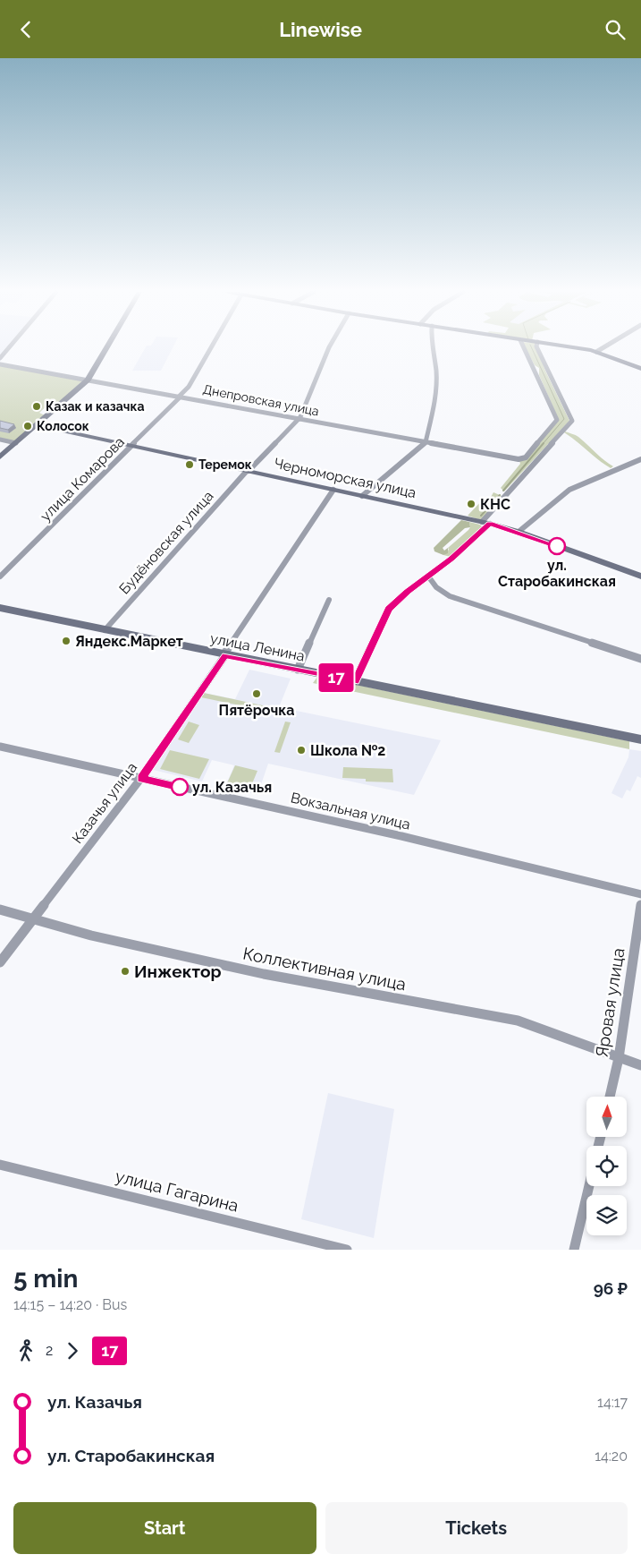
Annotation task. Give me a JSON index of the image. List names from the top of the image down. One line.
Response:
{"streets":{"street":["Днепровская улица","Черноморская улица","улица Комарова","Будёновская улица","улица Ленина","Казачья улица","Вокзальная улица","Коллективная улица","Яровая улица","улица Гагарина"]},"crossings":[["Днепровская улица","улица Комарова"],["Днепровская улица","Будёновская улица"],["Черноморская улица","улица Комарова"],["Черноморская улица","Будёновская улица"],["Черноморская улица","Казачья улица"],["Будёновская улица","улица Ленина"],["улица Ленина","Казачья улица"],["Казачья улица","Вокзальная улица"],["Казачья улица","Коллективная улица"],["Коллективная улица","Яровая улица"]],"places":["Казак и казачка","Колосок","Теремок","КНС","ул. Старобакинская","Яндекс.Маркет","Пятёрочка","Школа №2","ул. Казачья","Инжектор"],"lines":["bus line 17"],"north":"top","page":{"header":"Linewise","on_map":"17","heading":["5 min","14:15 – 14:20 · Bus","96 ₽"],"legs":["2","17"],"list":[{"name":"ул. Казачья","value":"14:17"},{"name":"ул. Старобакинская","value":"14:20"}],"buttons":["Start","Tickets"]}}
